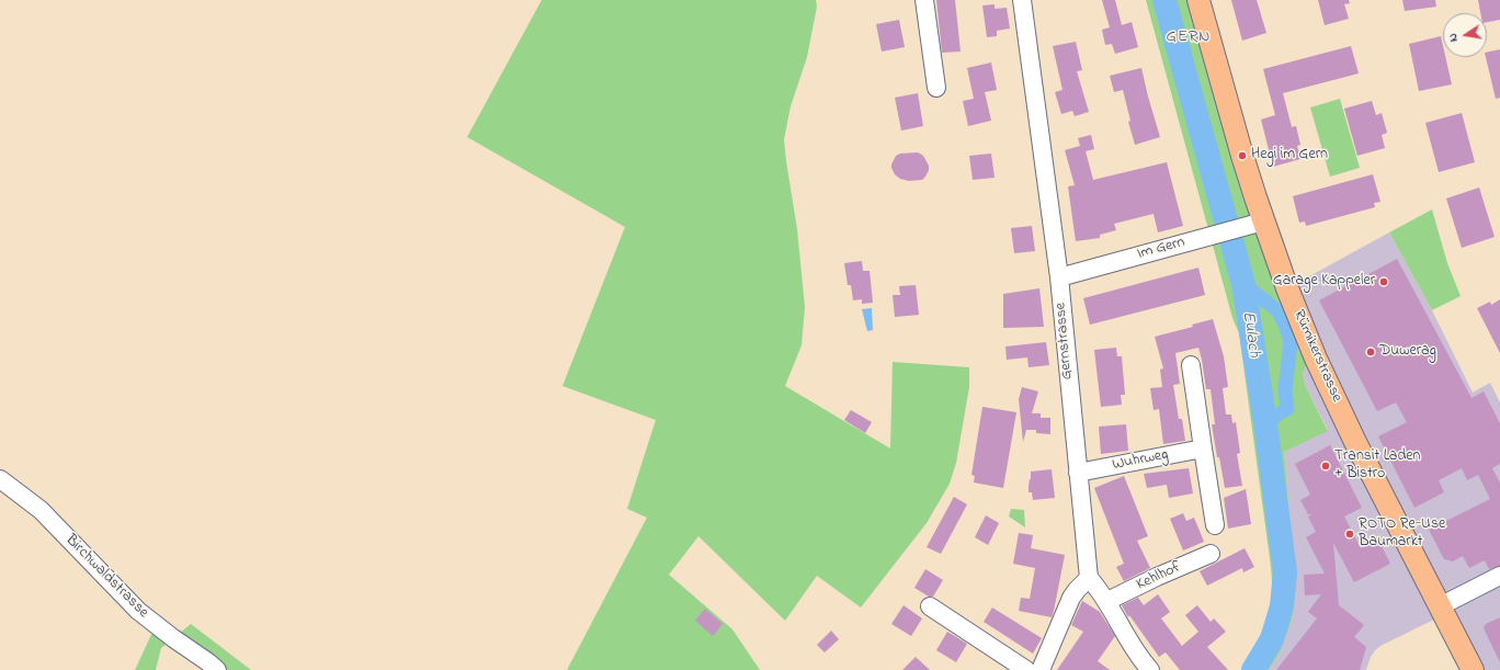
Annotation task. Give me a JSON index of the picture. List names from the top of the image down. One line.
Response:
{"streets":{"main road":["Rümikerstrasse"],"street":["Im Gern","Gernstrasse","Wuhrweg","Birchwaldstrasse","Kehlhof"]},"crossings":[["Im Gern","Gernstrasse"],["Im Gern","Rümikerstrasse"],["Gernstrasse","Wuhrweg"]],"districts":["GERN"],"water":["Eulach"],"places":["Hegi im Gern","Garage Kappeler","Duwerag","Transit Laden + Bistro","ROTO Re-Use Baumarkt"],"north":"left"}
